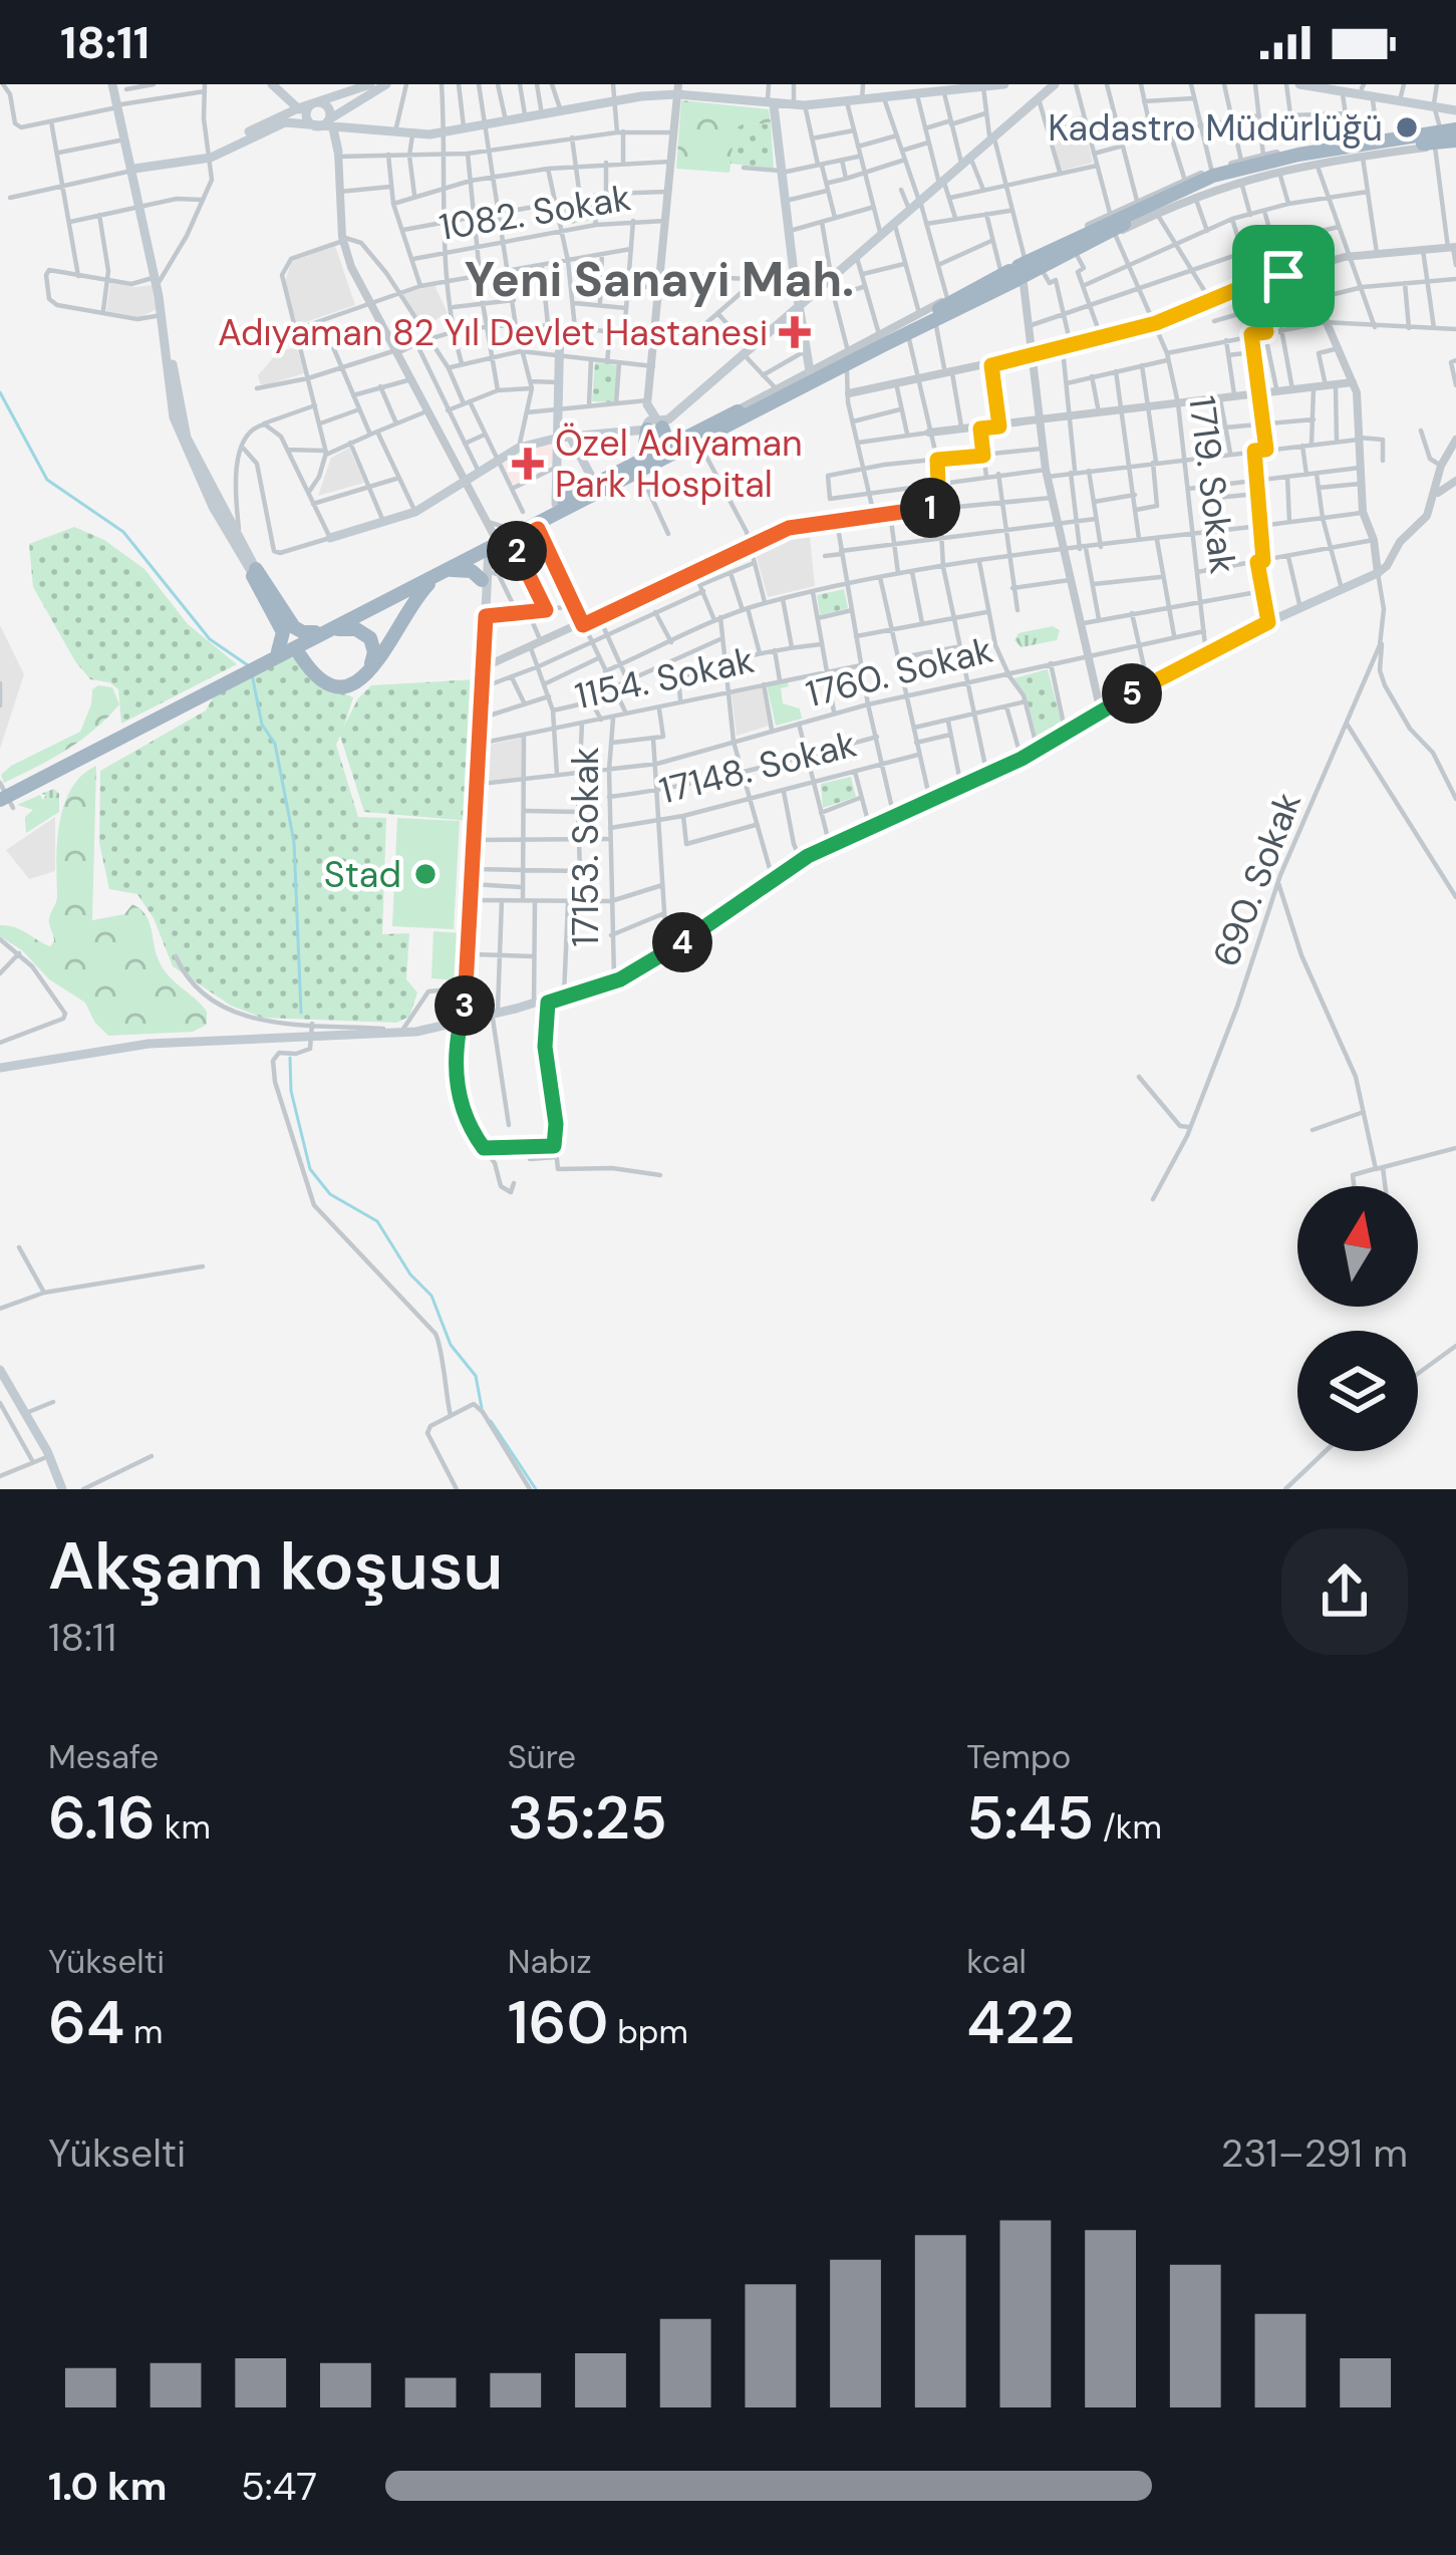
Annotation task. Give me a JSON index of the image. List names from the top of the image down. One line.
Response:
{"streets":{"street":["1082. Sokak","1719. Sokak","1760. Sokak","1154. Sokak","17148. Sokak","17153. Sokak","690. Sokak"]},"crossings":[["1719. Sokak","1760. Sokak"],["1760. Sokak","17153. Sokak"],["1154. Sokak","17153. Sokak"],["17148. Sokak","17153. Sokak"]],"districts":["Yeni Sanayi Mah."],"places":{"other":["Kadastro Müdürlüğü","Stad"],"health":["Adıyaman 82 Yıl Devlet Hastanesi","Özel Adıyaman Park Hospital"]},"north":"top","page":{"status":"18:11","pins":["1","2","5","4","3"],"heading":["Akşam koşusu","18:11"],"stats":[["Mesafe","6.16 km"],["Süre","35:25"],["Tempo","5:45 /km"],["Yükselti","64 m"],["Nabız","160 bpm"],["kcal","422"]],"chart":["Yükselti","231–291 m"],"list":[{"name":"1.0 km","note":"5:47"}]}}
